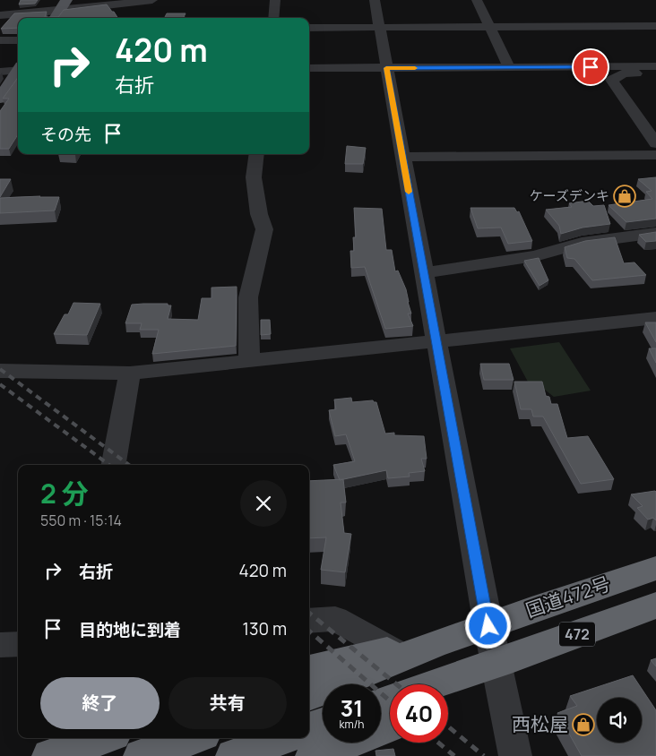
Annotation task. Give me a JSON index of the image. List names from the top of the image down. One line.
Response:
{"streets":{"highway":["国道472号","472"]},"places":{"shop":["ケーズデンキ","西松屋"]},"page":{"turn":["420 m","右折"],"then":"その先","heading":["2 分","550 m · 15:14"],"list":[{"name":"右折","value":"420 m"},{"name":"目的地に到着","value":"130 m"}],"buttons":["終了","共有"],"speed":"31 km/h","limit":"40"}}
